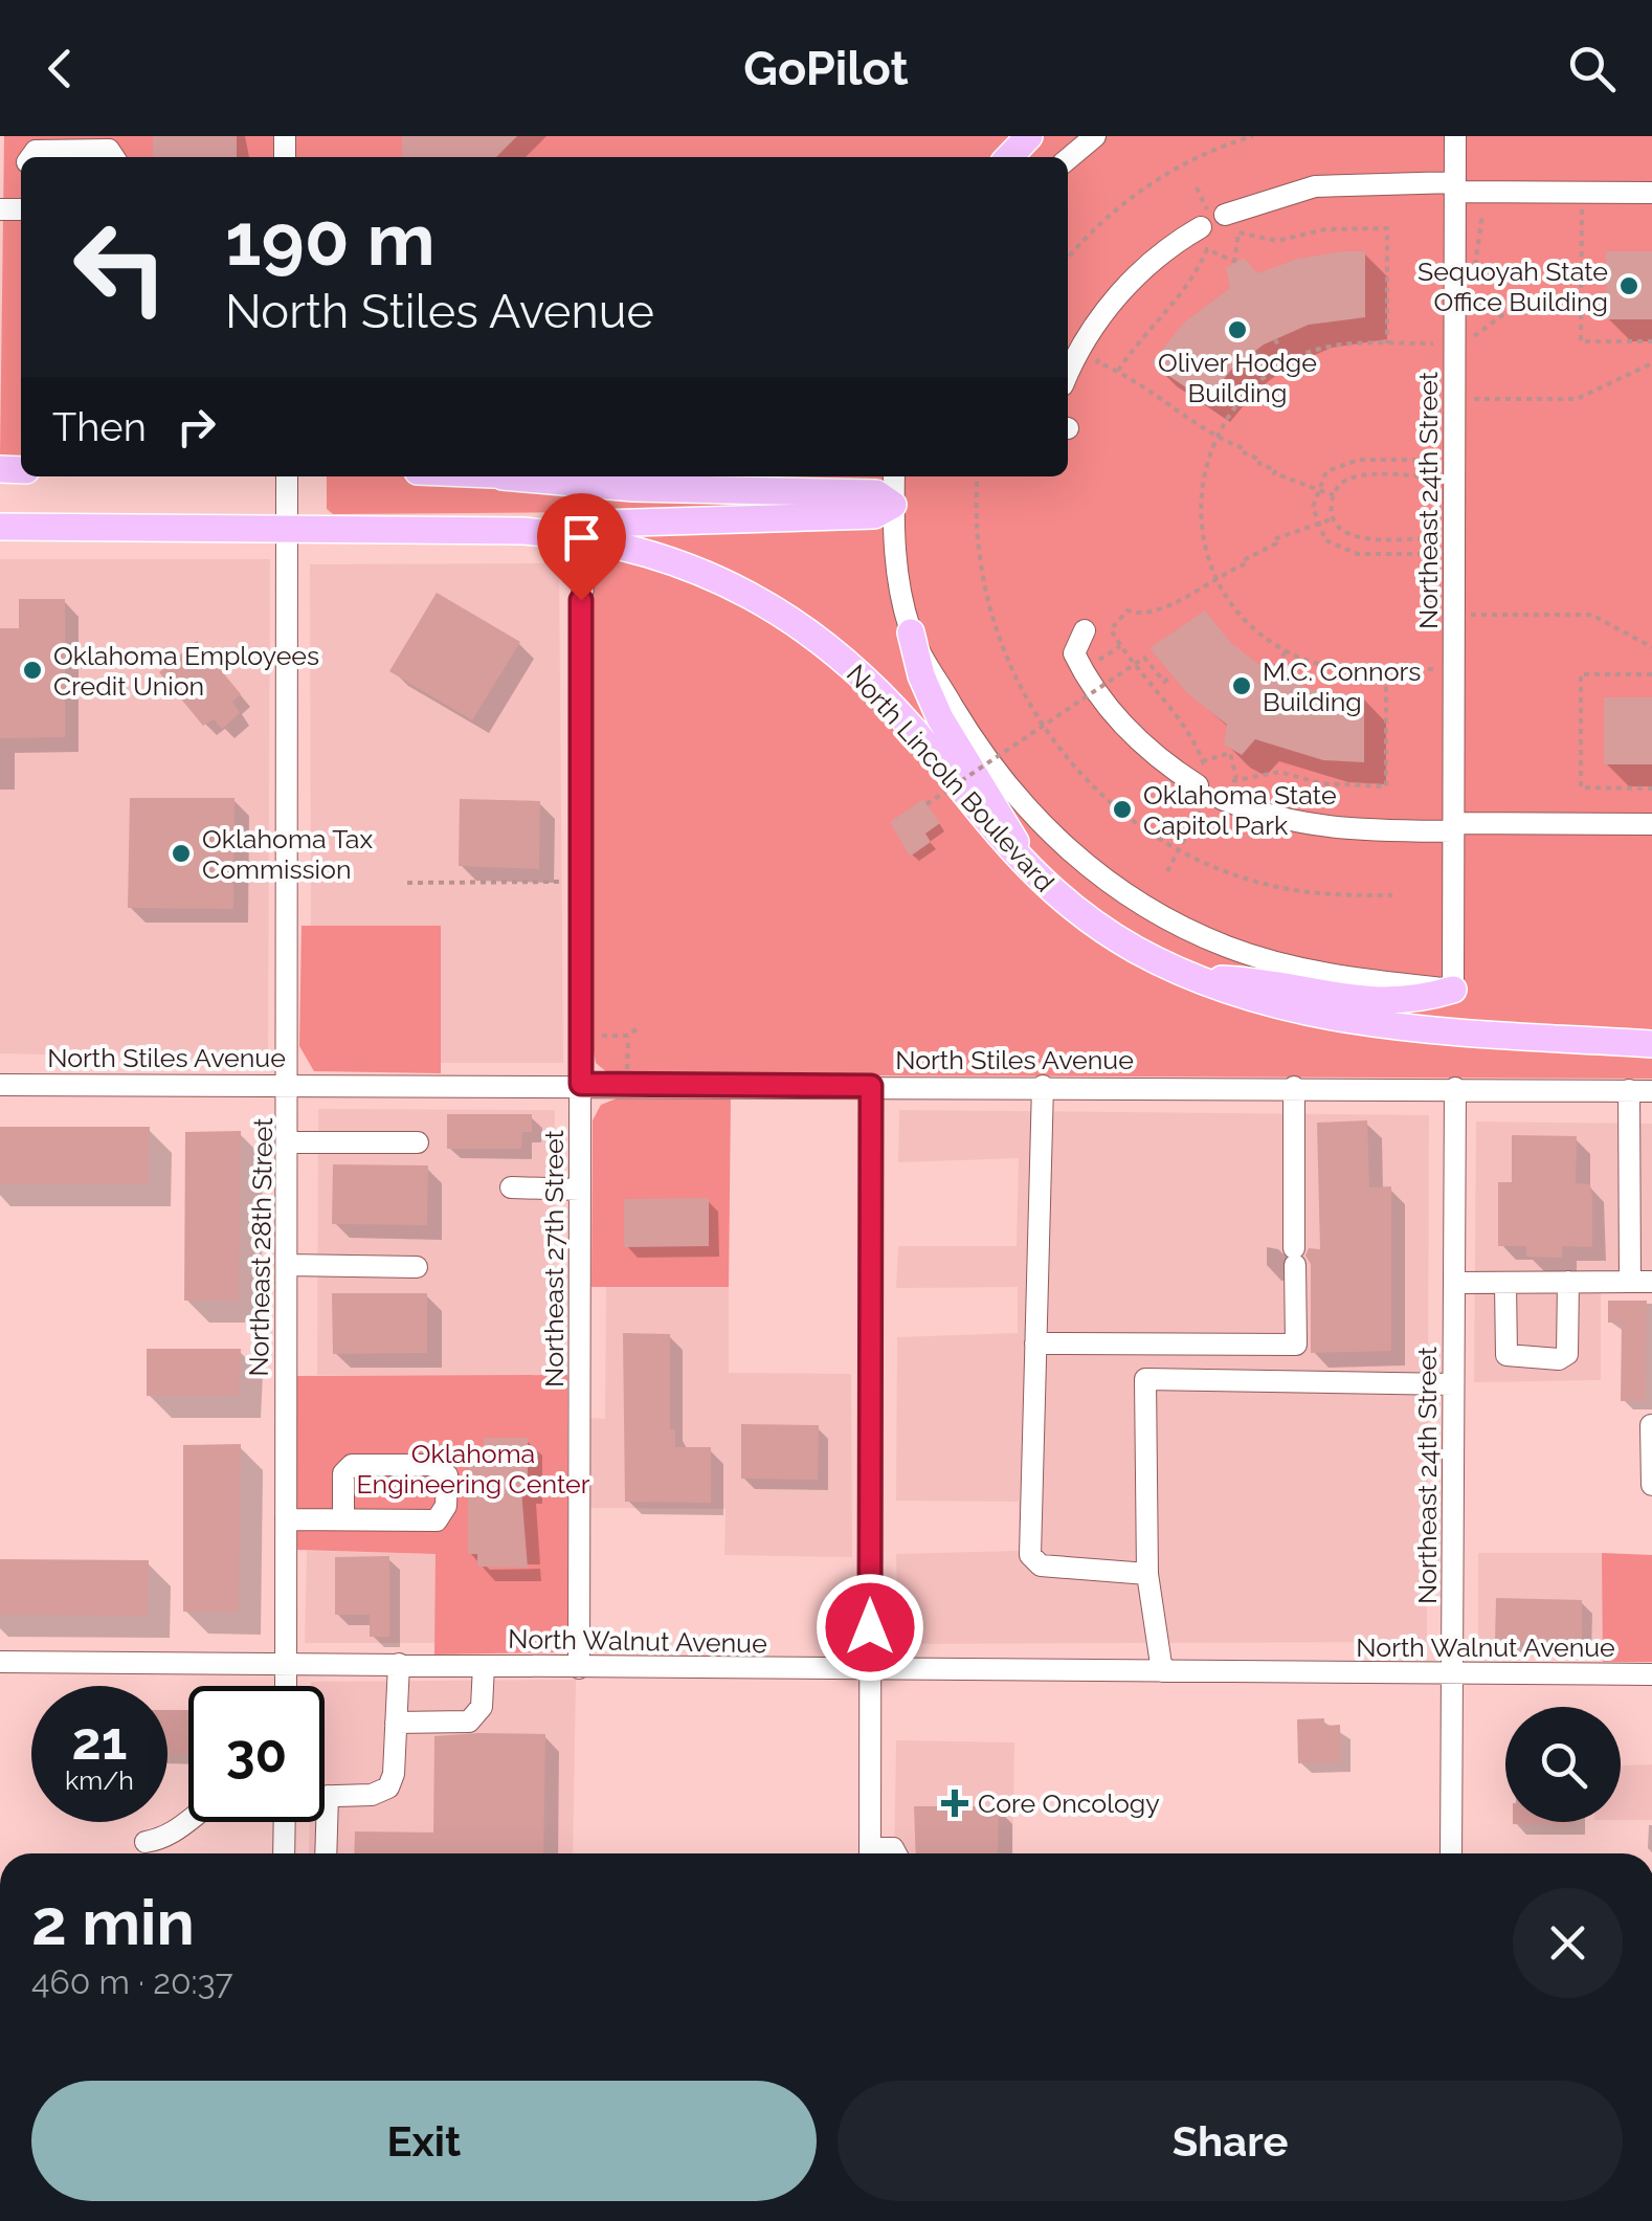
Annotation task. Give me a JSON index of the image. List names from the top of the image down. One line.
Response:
{"streets":{"main road":["North Lincoln Boulevard"],"street":["Northeast 24th Street","North Stiles Avenue","Northeast 28th Street","Northeast 27th Street","North Walnut Avenue"]},"crossings":[["Northeast 24th Street","North Stiles Avenue"],["Northeast 24th Street","North Walnut Avenue"],["North Lincoln Boulevard","Northeast 28th Street"],["North Lincoln Boulevard","Northeast 27th Street"],["North Stiles Avenue","Northeast 28th Street"],["North Stiles Avenue","Northeast 27th Street"],["Northeast 28th Street","North Walnut Avenue"],["Northeast 27th Street","North Walnut Avenue"]],"parks":["Oklahoma Engineering Center"],"places":{"other":["Sequoyah State Office Building","Oliver Hodge Building","Oklahoma Employees Credit Union","M.C. Connors Building","Oklahoma State Capitol Park","Oklahoma Tax Commission"],"health":["Core Oncology"]},"page":{"header":"GoPilot","turn":["190 m","North Stiles Avenue"],"then":"Then","speed":"21 km/h","limit":"30","heading":["2 min","460 m · 20:37"],"buttons":["Exit","Share"]}}
